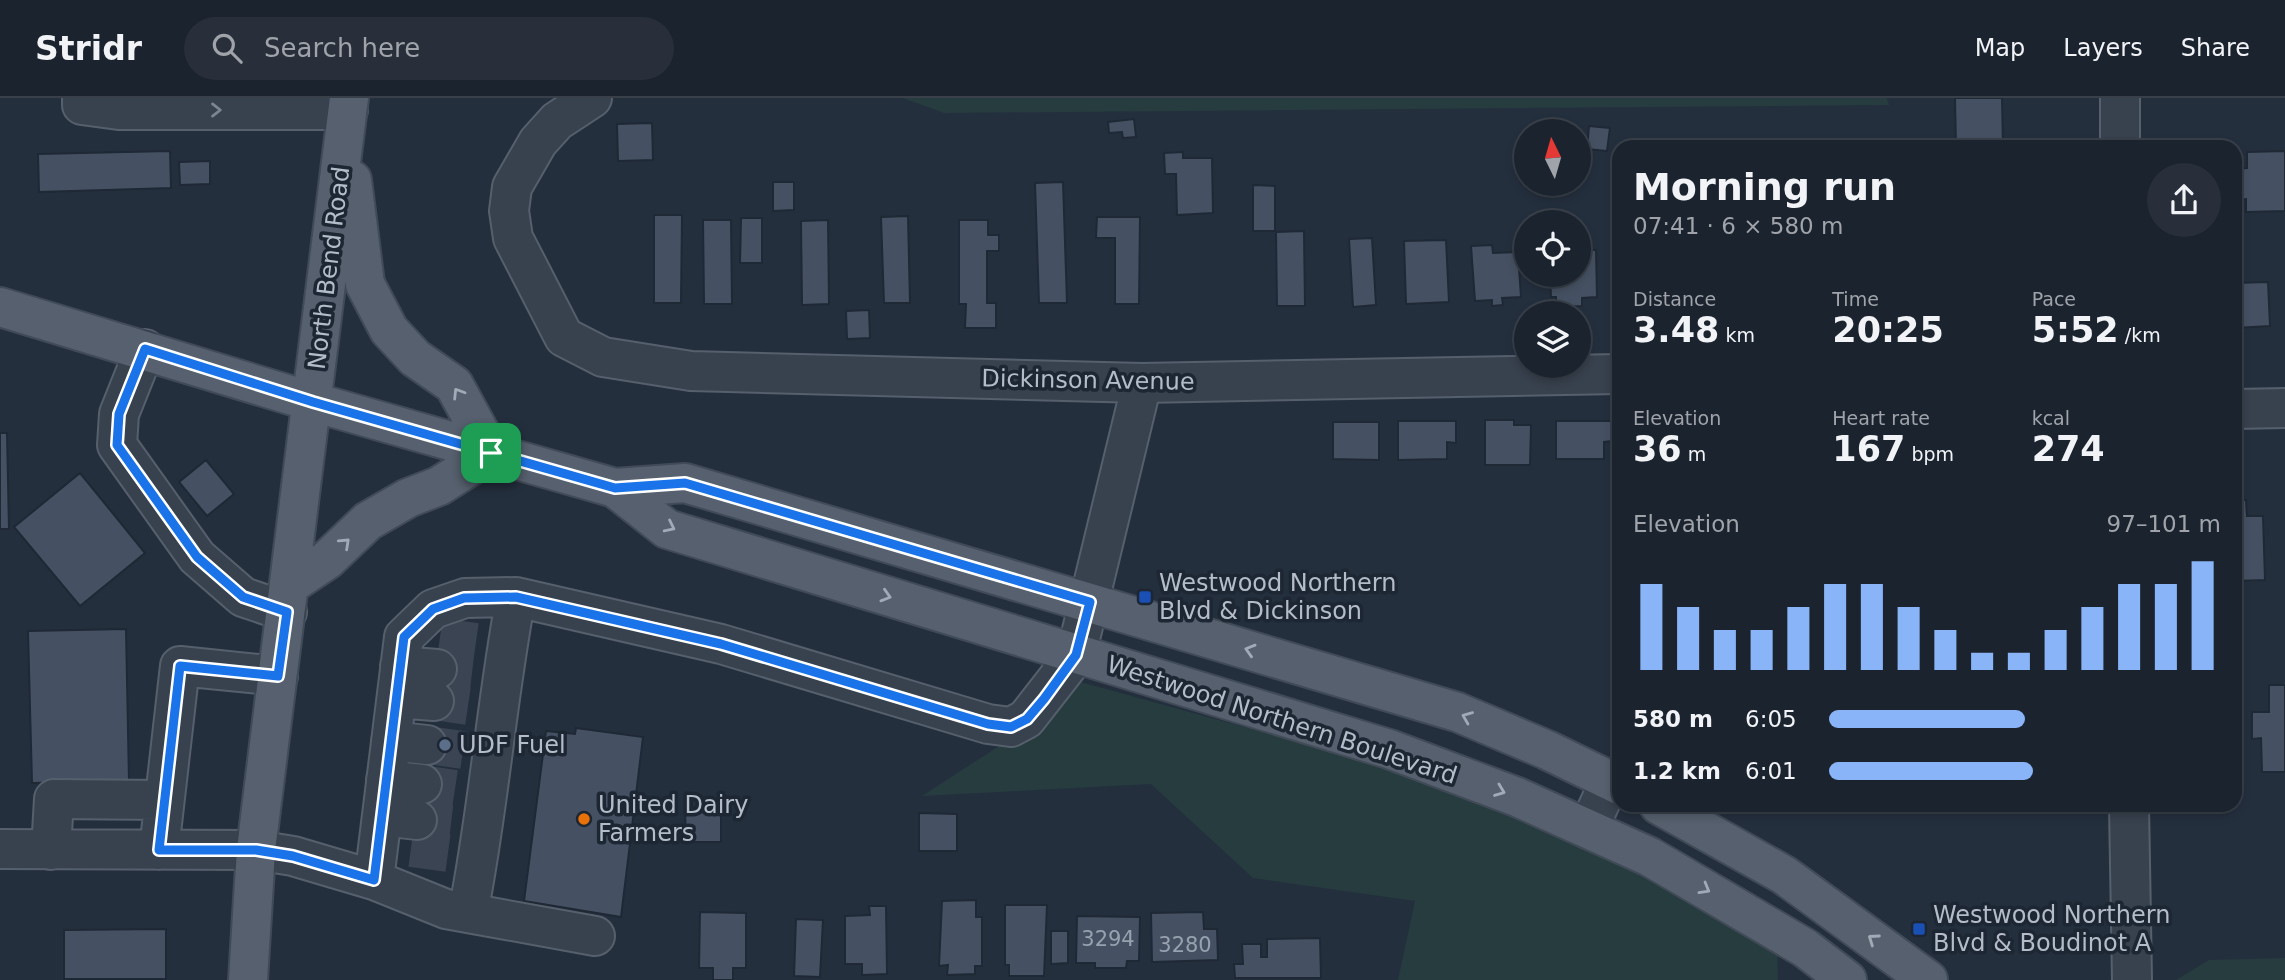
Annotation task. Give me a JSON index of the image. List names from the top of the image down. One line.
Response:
{"streets":{"main road":["North Bend Road","Westwood Northern Boulevard"],"street":["Dickinson Avenue"]},"crossings":[["North Bend Road","Westwood Northern Boulevard"]],"places":{"transit":["Westwood Northern Blvd & Dickinson","Westwood Northern Blvd & Boudinot A"],"other":["UDF Fuel","United Dairy Farmers"]},"house_numbers":["3294","3280"],"north":"top","page":{"header":"Stridr","search":"Search here","nav":["Map","Layers","Share"],"heading":["Morning run","07:41 · 6 × 580 m"],"stats":[["Distance","3.48 km"],["Time","20:25"],["Pace","5:52 /km"],["Elevation","36 m"],["Heart rate","167 bpm"],["kcal","274"]],"chart":["Elevation","97–101 m"],"list":[{"name":"580 m","note":"6:05"},{"name":"1.2 km","note":"6:01"}]}}
